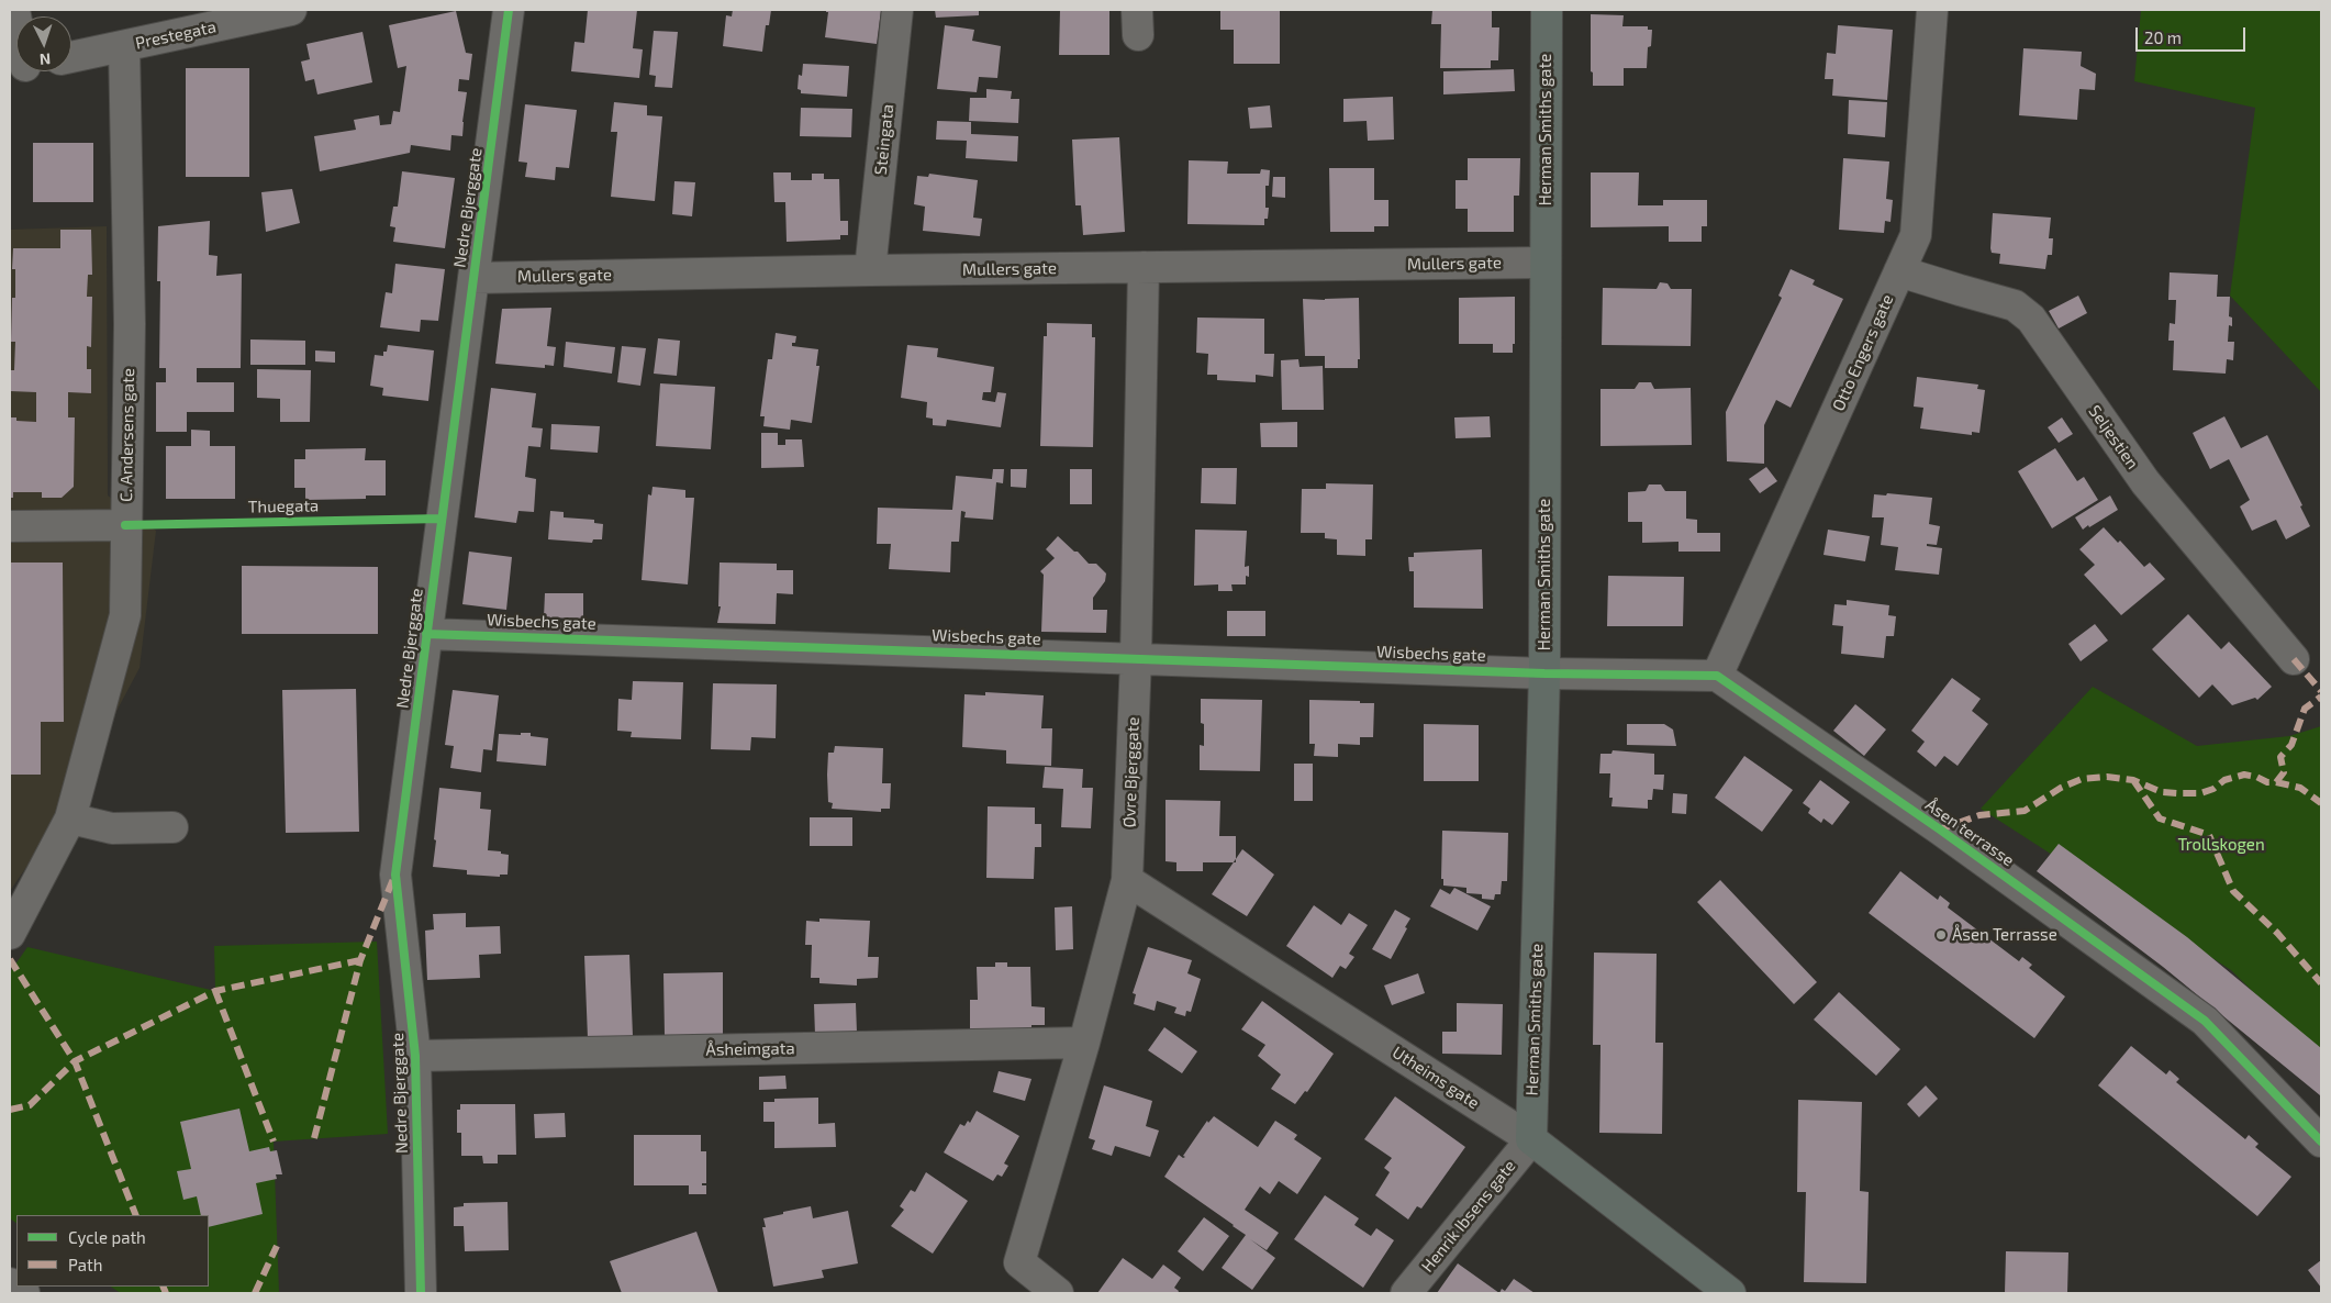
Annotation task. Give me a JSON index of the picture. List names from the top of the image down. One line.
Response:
{"streets":{"main road":["Herman Smiths gate","Utheims gate"],"street":["Prestegata","Steingata","Nedre Bjerggate","Mullers gate","Otto Engers gate","C. Andersens gate","Seljestien","Wisbechs gate","Øvre Bjerggate","Åsen terrasse","Åsheimgata","Henrik Ibsens gate"],"cycle path":["Thuegata"]},"crossings":[["Prestegata","C. Andersens gate"],["Herman Smiths gate","Mullers gate"],["Herman Smiths gate","Wisbechs gate"],["Herman Smiths gate","Utheims gate"],["Herman Smiths gate","Henrik Ibsens gate"],["Steingata","Mullers gate"],["Nedre Bjerggate","Mullers gate"],["Nedre Bjerggate","Wisbechs gate"],["Nedre Bjerggate","Åsheimgata"],["Mullers gate","Øvre Bjerggate"],["Otto Engers gate","Seljestien"],["Otto Engers gate","Åsen terrasse"],["Wisbechs gate","Øvre Bjerggate"],["Øvre Bjerggate","Åsheimgata"],["Øvre Bjerggate","Utheims gate"],["Utheims gate","Henrik Ibsens gate"]],"parks":["Trollskogen"],"places":["Åsen Terrasse"],"legend":["Cycle path","Path"],"scale_bar":"20 m","north":"bottom"}
